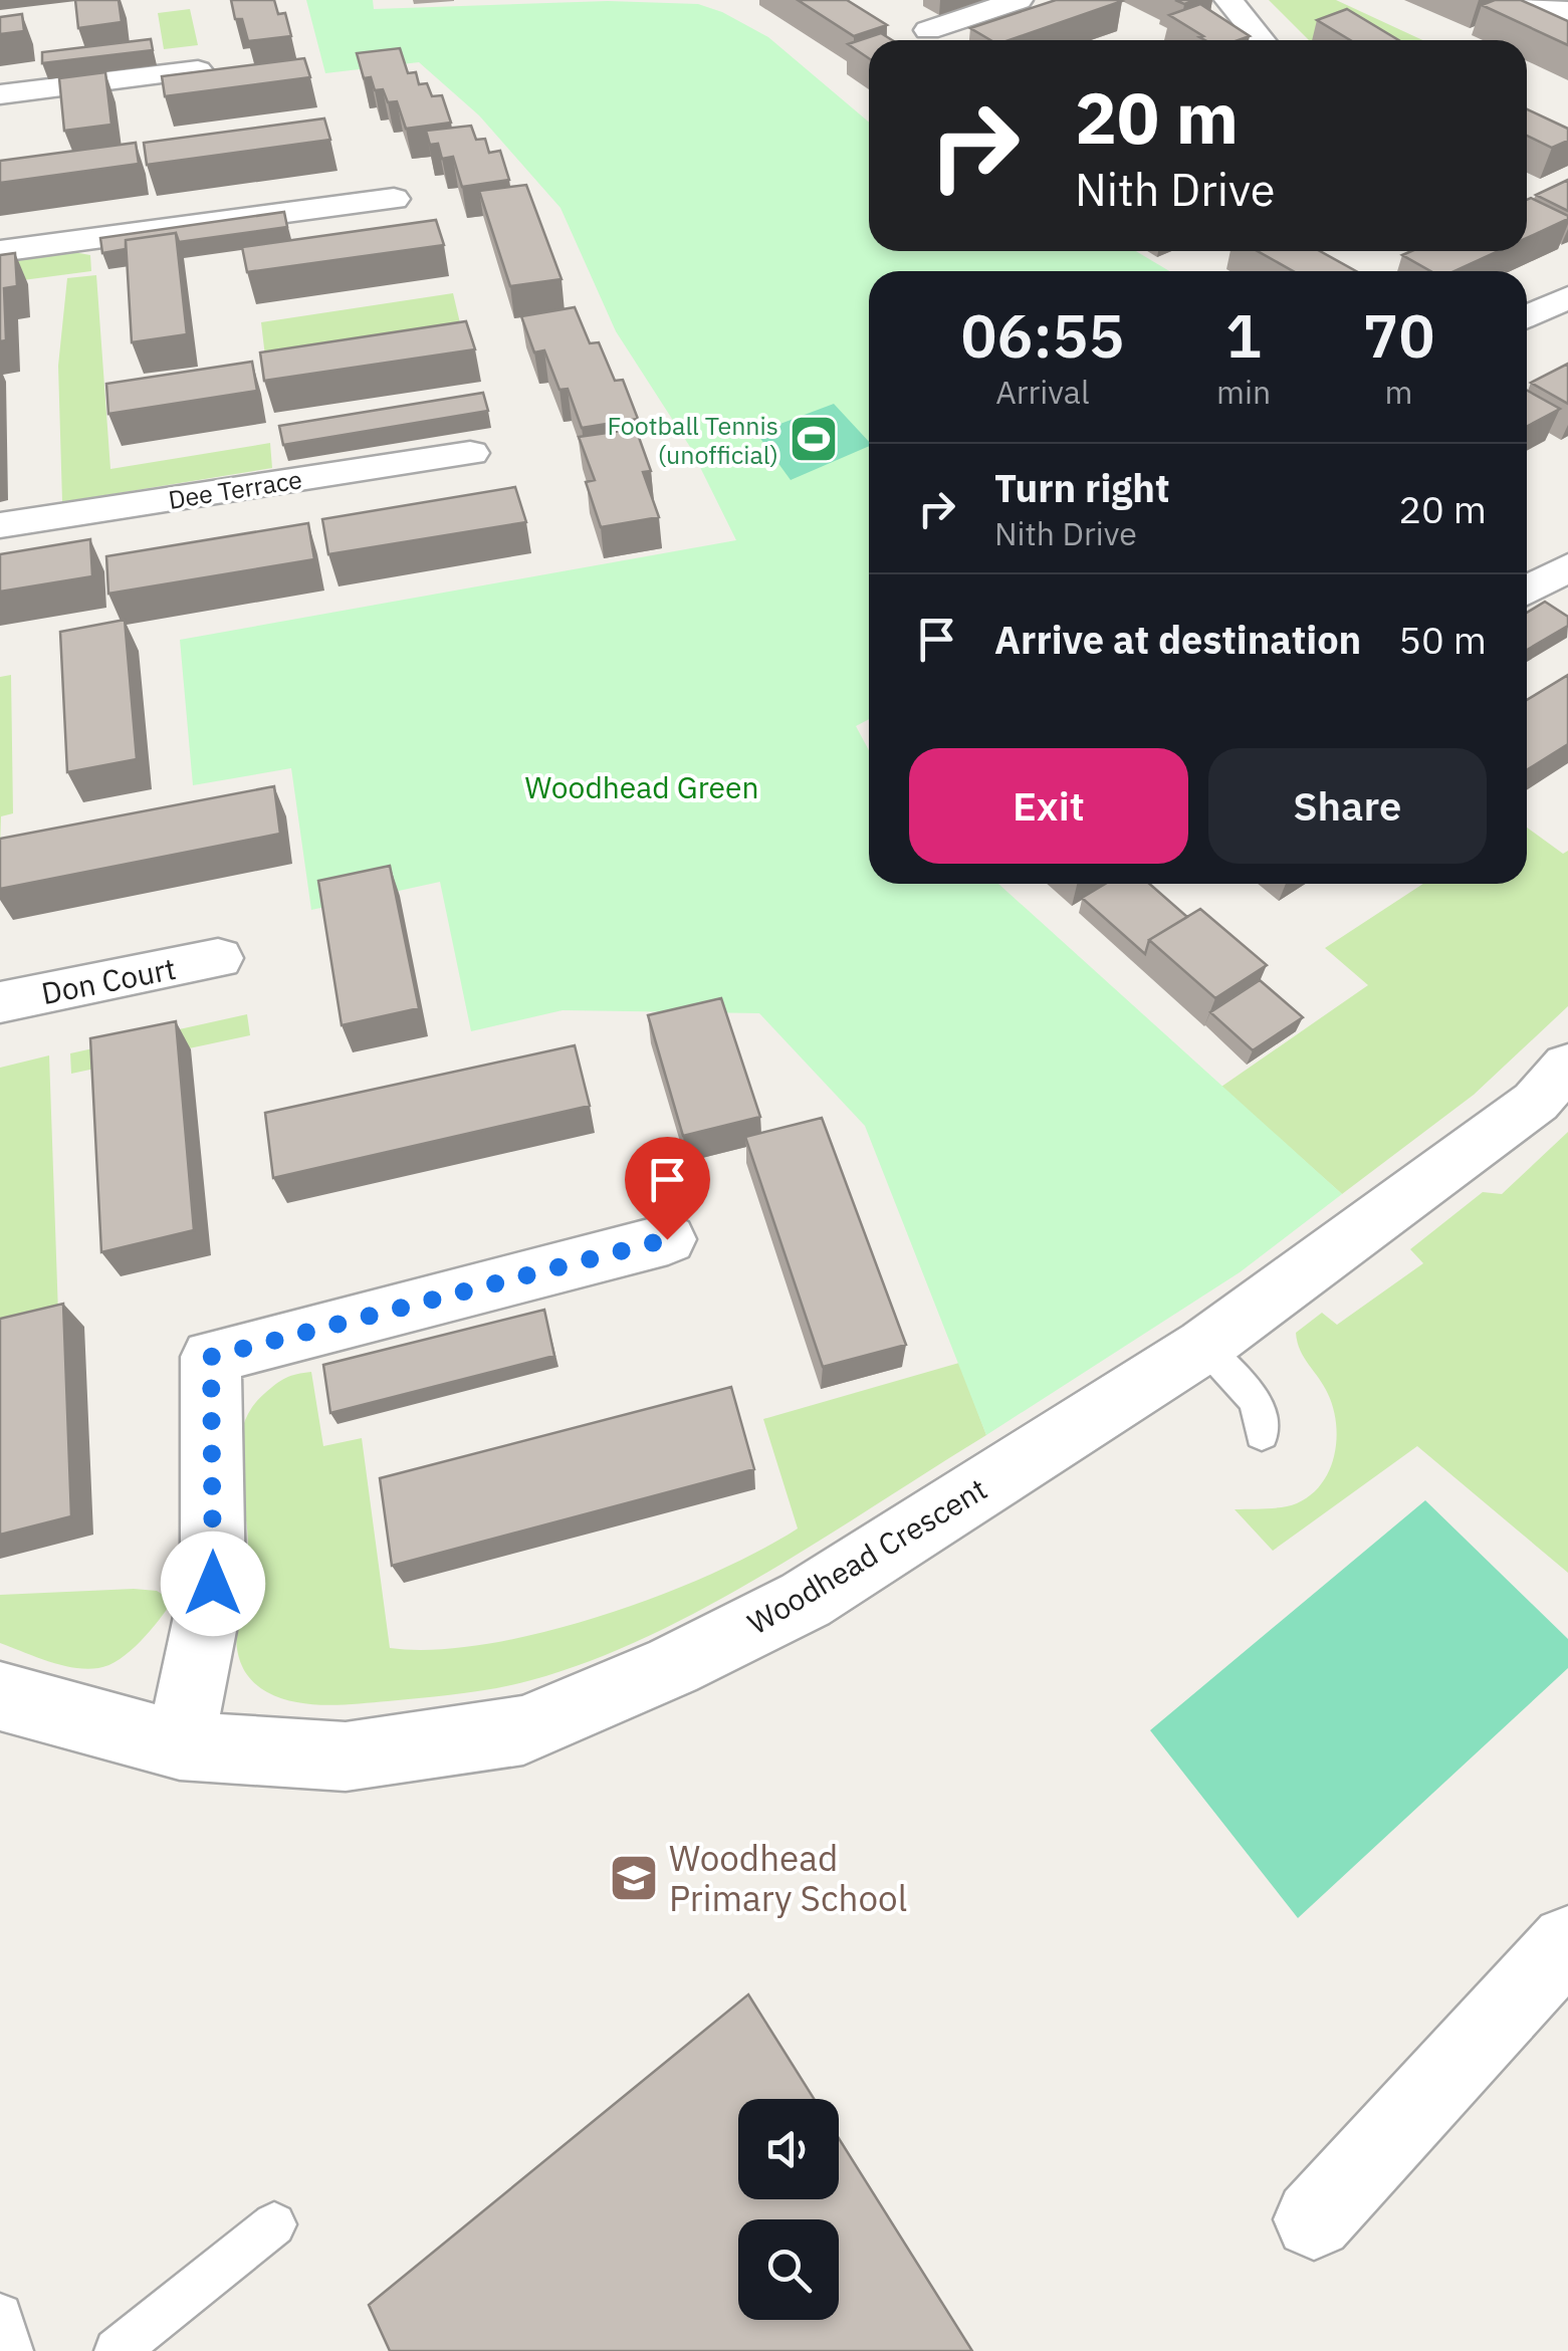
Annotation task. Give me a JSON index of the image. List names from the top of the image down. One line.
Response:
{"streets":{"street":["Dee Terrace","Don Court","Woodhead Crescent"]},"parks":["Woodhead Green"],"places":{"sports":["Football Tennis (unofficial)"],"school or university":["Woodhead Primary School"]},"page":{"turn":["20 m","Nith Drive"],"eta":["06:55","Arrival","1","min","70","m"],"list":[{"name":"Turn right","note":"Nith Drive","value":"20 m"},{"name":"Arrive at destination","value":"50 m"}],"buttons":["Exit","Share"]}}
